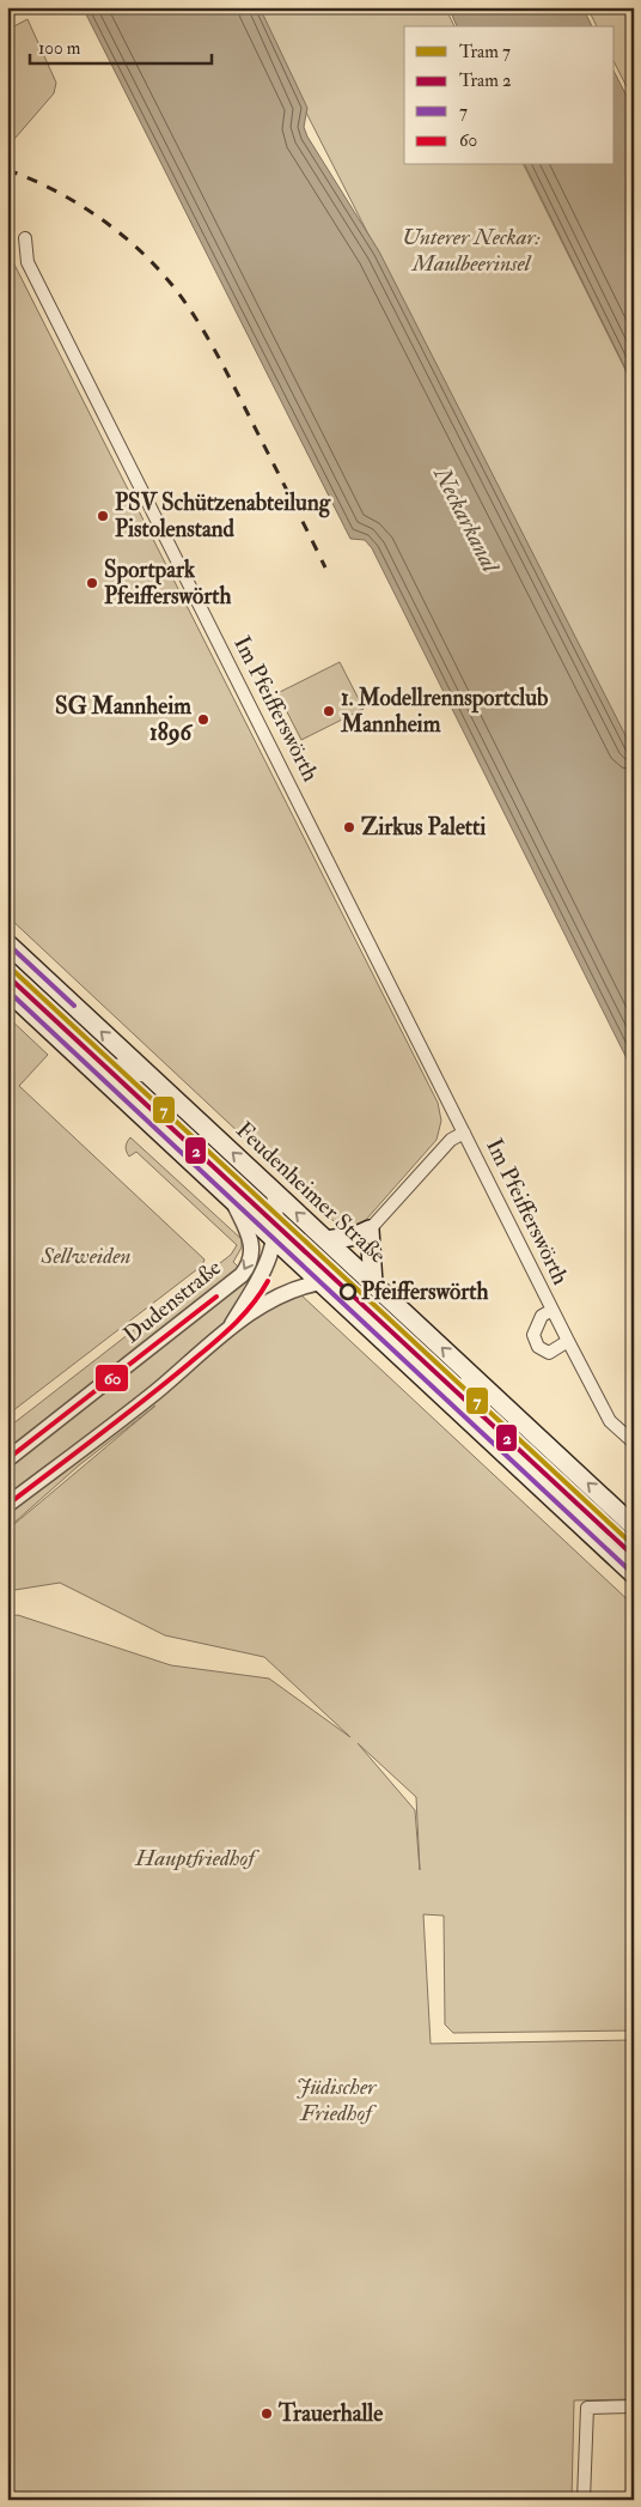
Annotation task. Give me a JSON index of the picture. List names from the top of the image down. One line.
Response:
{"streets":{"main road":["Feudenheimer Straße"],"street":["Im Pfeifferswörth","Dudenstraße"]},"crossings":[["Feudenheimer Straße","Dudenstraße"]],"water":["Neckarkanal"],"parks":["Unterer Neckar: Maulbeerinsel","Sellweiden","Hauptfriedhof","Jüdischer Friedhof"],"places":["PSV Schützenabteilung Pistolenstand","Sportpark Pfeifferswörth","1. Modellrennsportclub Mannheim","SG Mannheim 1896","Zirkus Paletti","Pfeifferswörth","Trauerhalle"],"lines":["transit line 7","tram line 7","tram line 2","transit line 60"],"legend":["Tram 7","Tram 2","7","60"],"scale_bar":"100 m"}
